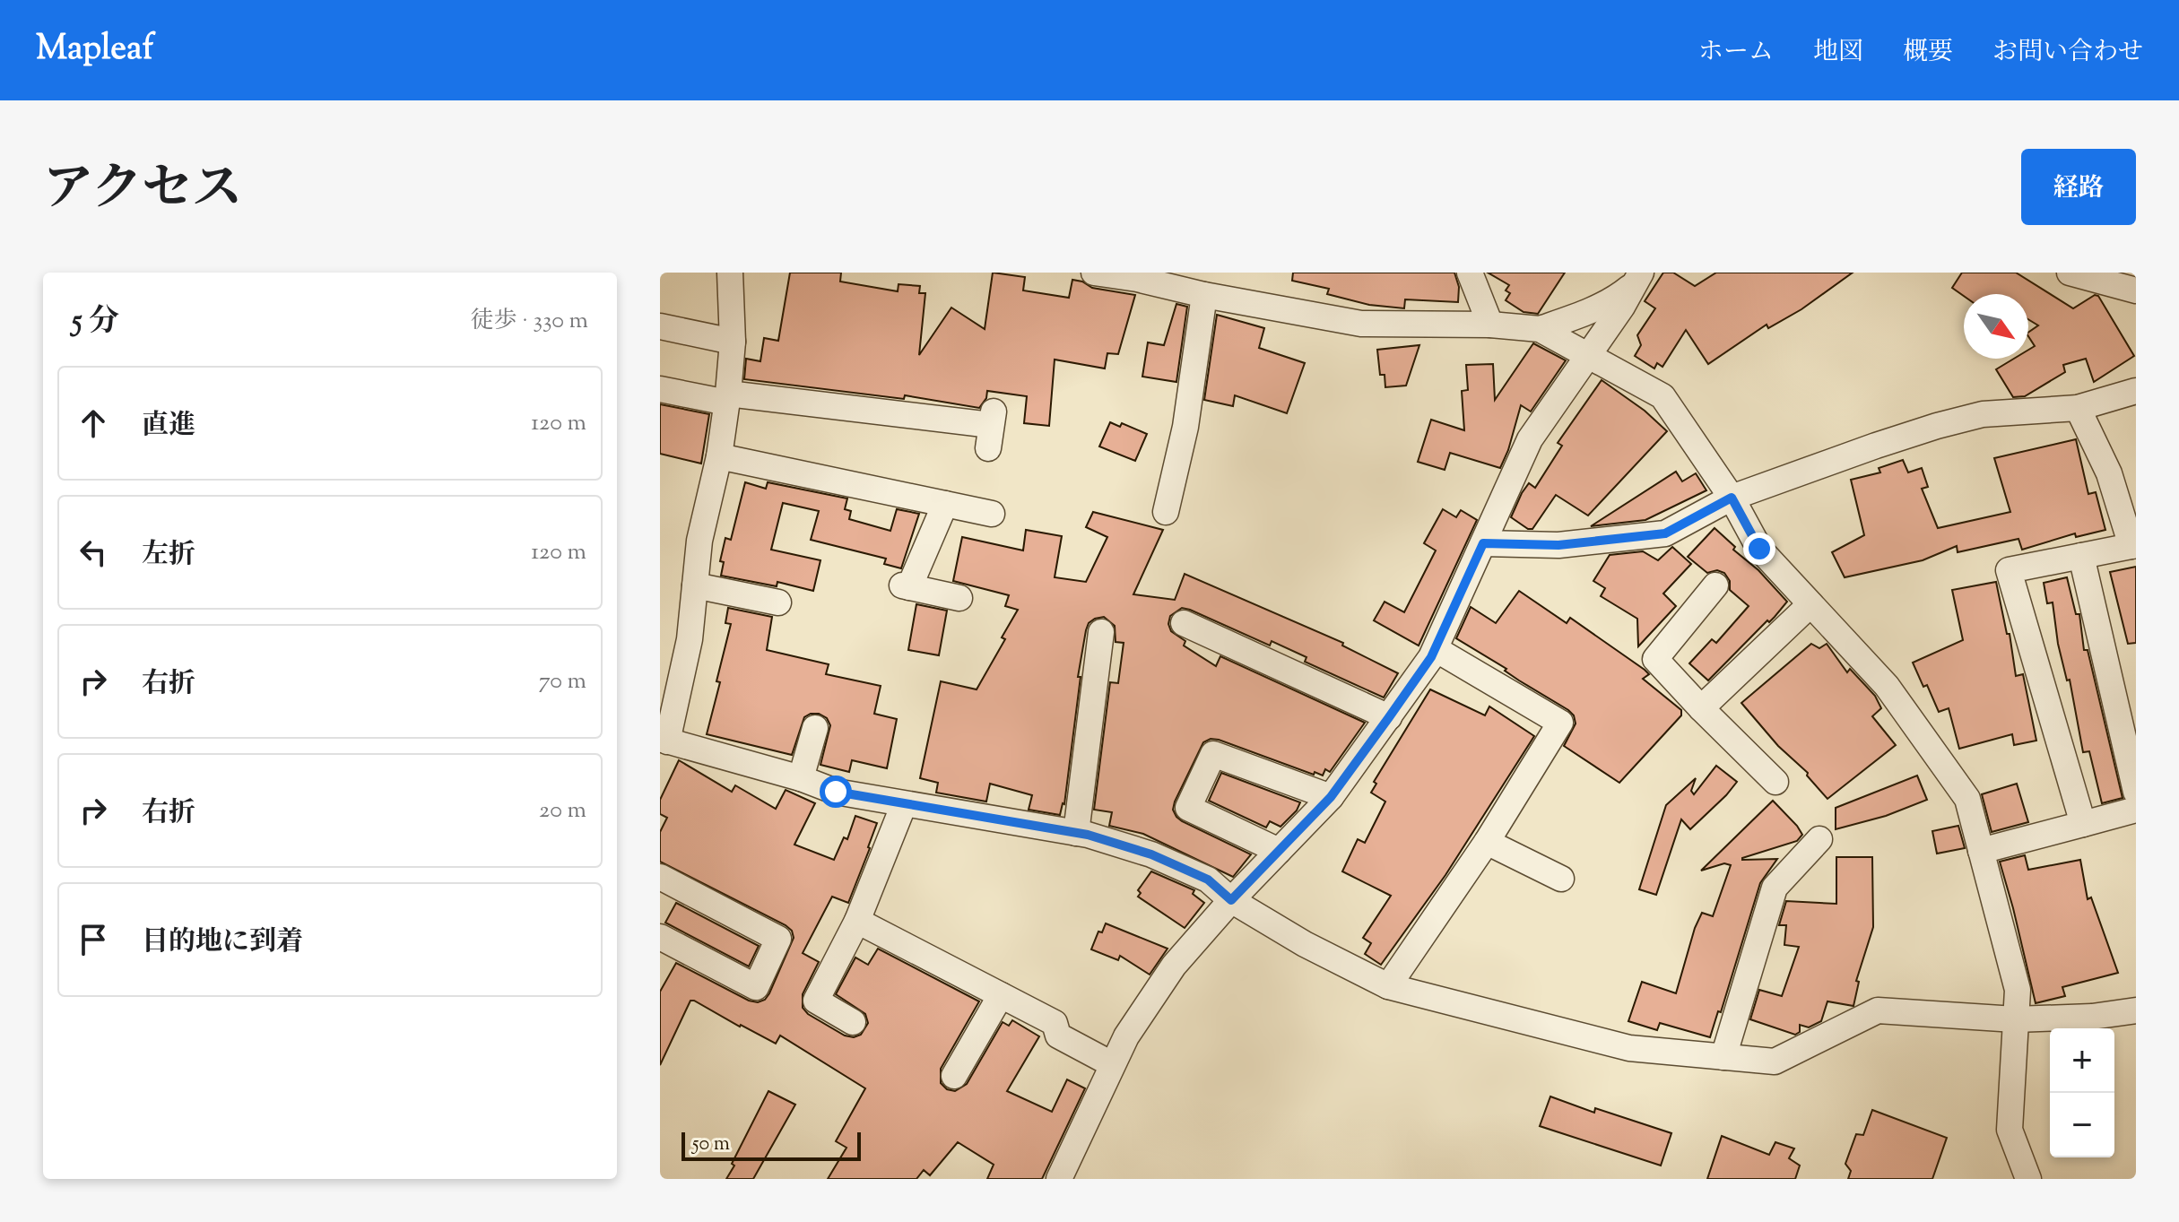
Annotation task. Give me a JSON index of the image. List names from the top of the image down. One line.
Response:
{"scale_bar":"50 m","north":"bottom right","page":{"header":"Mapleaf","nav":["ホーム","地図","概要","お問い合わせ"],"title":"アクセス","buttons":"経路","heading":["5 分","徒歩 · 330 m"],"list":[["直進","120 m"],["左折","120 m"],["右折","70 m"],["右折","20 m"],"目的地に到着"],"map_buttons":["+","−"],"scale":"50 m"}}
